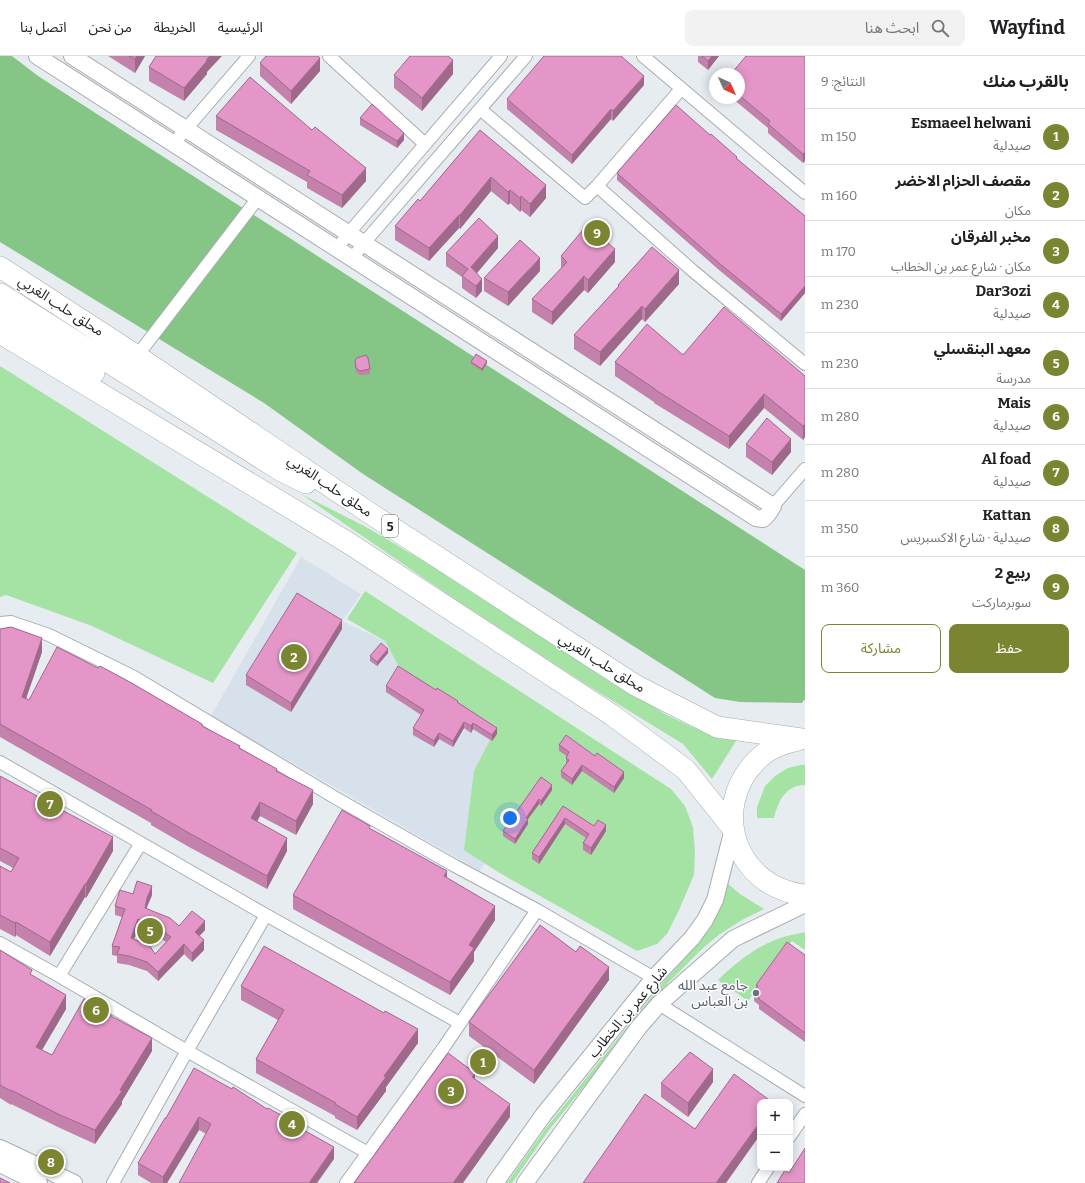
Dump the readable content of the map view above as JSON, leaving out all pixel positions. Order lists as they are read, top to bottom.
{
  "streets": {
    "highway": ["محلق حلب الغربي", "5"],
    "street": ["شارع عمر بن الخطاب"]
  },
  "places": ["جامع عبد الله بن العباس"],
  "north": "bottom right",
  "page": {
    "header": "Wayfind",
    "search": "ابحث هنا",
    "nav": [
      "الرئيسية",
      "الخريطة",
      "من نحن",
      "اتصل بنا"
    ],
    "heading": ["بالقرب منك", "النتائج: 9"],
    "list": [
      {
        "mark": "1",
        "name": "Esmaeel helwani",
        "note": "صيدلية",
        "value": "150 m"
      },
      {
        "mark": "2",
        "name": "مقصف الحزام الاخضر",
        "note": "مكان",
        "value": "160 m"
      },
      {
        "mark": "3",
        "name": "مخبر الفرقان",
        "note": "مكان · شارع عمر بن الخطاب",
        "value": "170 m"
      },
      {
        "mark": "4",
        "name": "Dar3ozi",
        "note": "صيدلية",
        "value": "230 m"
      },
      {
        "mark": "5",
        "name": "معهد البنقسلي",
        "note": "مدرسة",
        "value": "230 m"
      },
      {
        "mark": "6",
        "name": "Mais",
        "note": "صيدلية",
        "value": "280 m"
      },
      {
        "mark": "7",
        "name": "Al foad",
        "note": "صيدلية",
        "value": "280 m"
      },
      {
        "mark": "8",
        "name": "Kattan",
        "note": "صيدلية · شارع الاكسبريس",
        "value": "350 m"
      },
      {
        "mark": "9",
        "name": "ربيع 2",
        "note": "سوبرماركت",
        "value": "360 m"
      }
    ],
    "pins": [
      "9",
      "2",
      "7",
      "5",
      "6",
      "1",
      "3",
      "4",
      "8"
    ],
    "buttons": ["حفظ", "مشاركة"],
    "map_buttons": ["+", "−"]
  }
}
